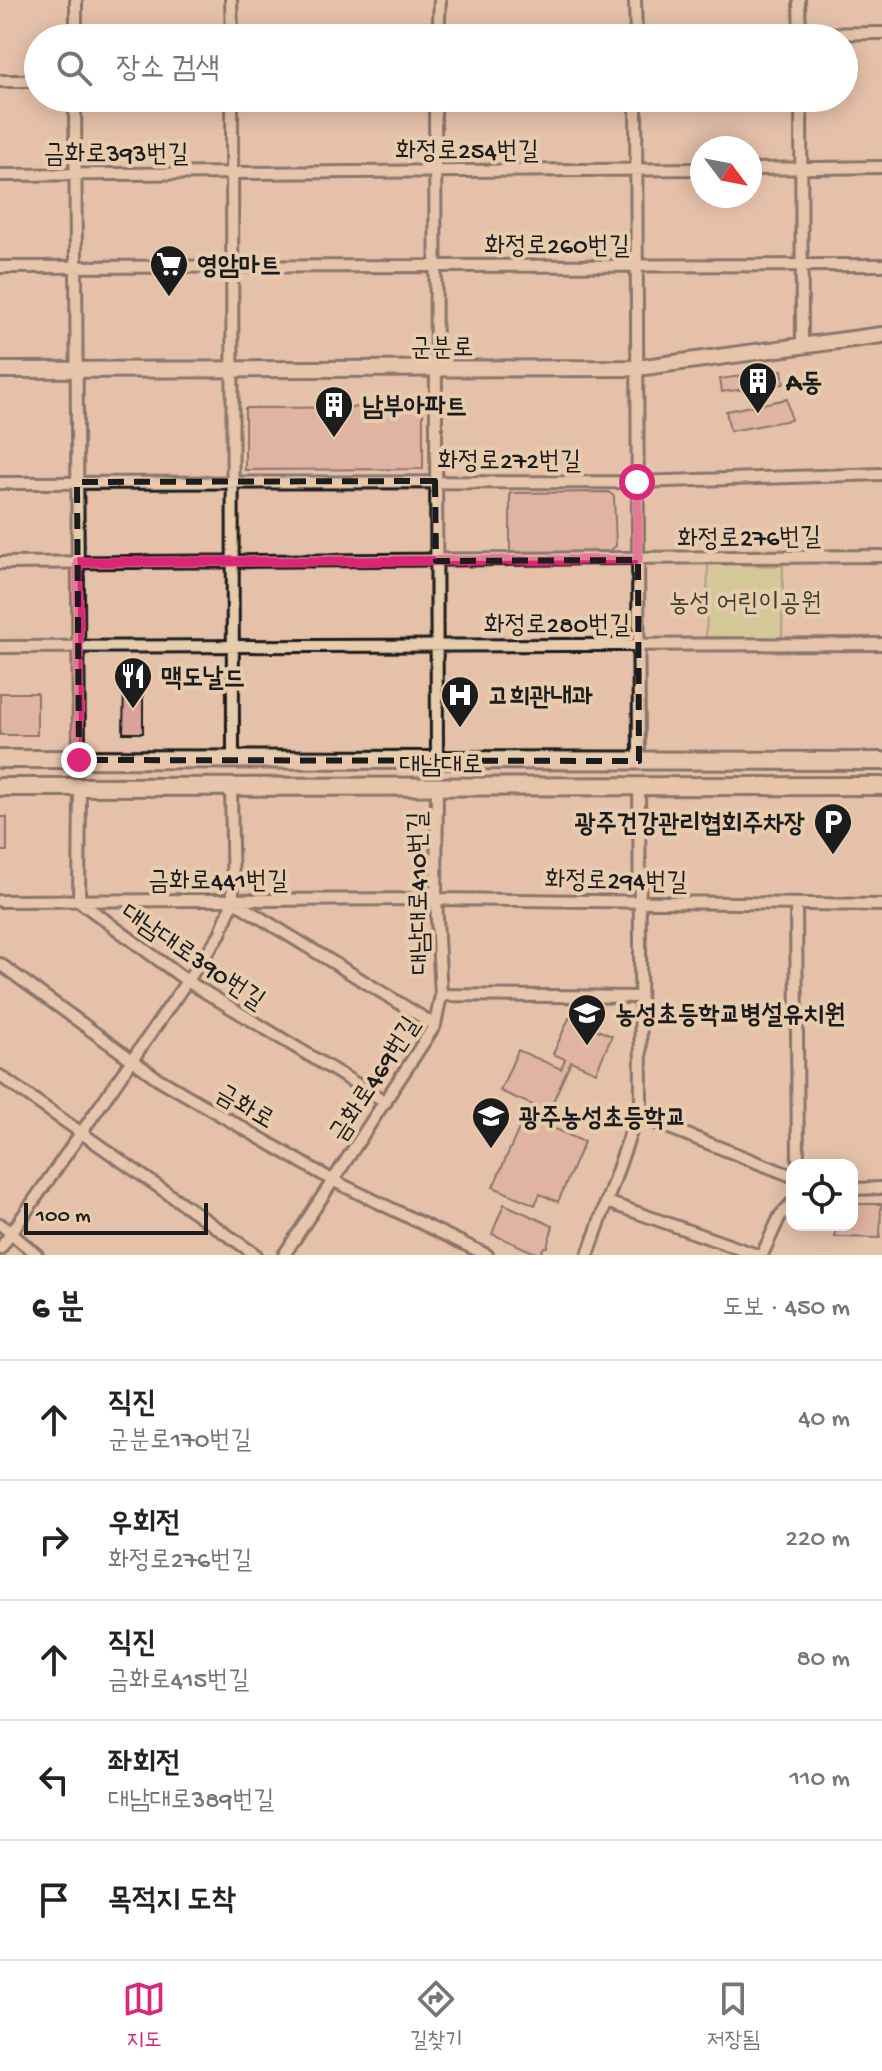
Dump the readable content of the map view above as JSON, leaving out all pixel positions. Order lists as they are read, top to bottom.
{
  "streets": {
    "main road": ["대남대로"],
    "street": [
      "화정로254번길",
      "금화로393번길",
      "화정로260번길",
      "군분로",
      "화정로272번길",
      "화정로276번길",
      "화정로280번길",
      "금화로441번길",
      "화정로294번길",
      "대남대로410번길",
      "대남대로390번길",
      "금화로469번길",
      "금화로"
    ]
  },
  "crossings": [
    ["화정로254번길", "금화로393번길"],
    ["대남대로", "대남대로410번길"],
    ["금화로441번길", "화정로294번길"],
    ["금화로441번길", "대남대로410번길"],
    ["금화로441번길", "대남대로390번길"],
    ["화정로294번길", "대남대로410번길"],
    ["대남대로410번길", "금화로469번길"],
    ["대남대로390번길", "금화로469번길"],
    ["금화로469번길", "금화로"]
  ],
  "parks": ["농성 어린이공원"],
  "places": {
    "supermarket": ["영암마트"],
    "building": ["A동", "남부아파트"],
    "restaurant": ["맥도날드"],
    "hospital": ["고희관내과"],
    "parking": ["광주건강관리협회주차장"],
    "school or university": ["농성초등학교병설유치원", "광주농성초등학교"]
  },
  "scale_bar": "100 m",
  "north": "bottom right",
  "page": {
    "search": "장소 검색",
    "scale": "100 m",
    "heading": ["6 분", "도보 · 450 m"],
    "list": [
      ["직진", "군분로170번길", "40 m"],
      ["우회전", "화정로276번길", "220 m"],
      ["직진", "금화로415번길", "80 m"],
      ["좌회전", "대남대로389번길", "110 m"],
      "목적지 도착"
    ],
    "nav": ["지도", "길찾기", "저장됨"]
  }
}
